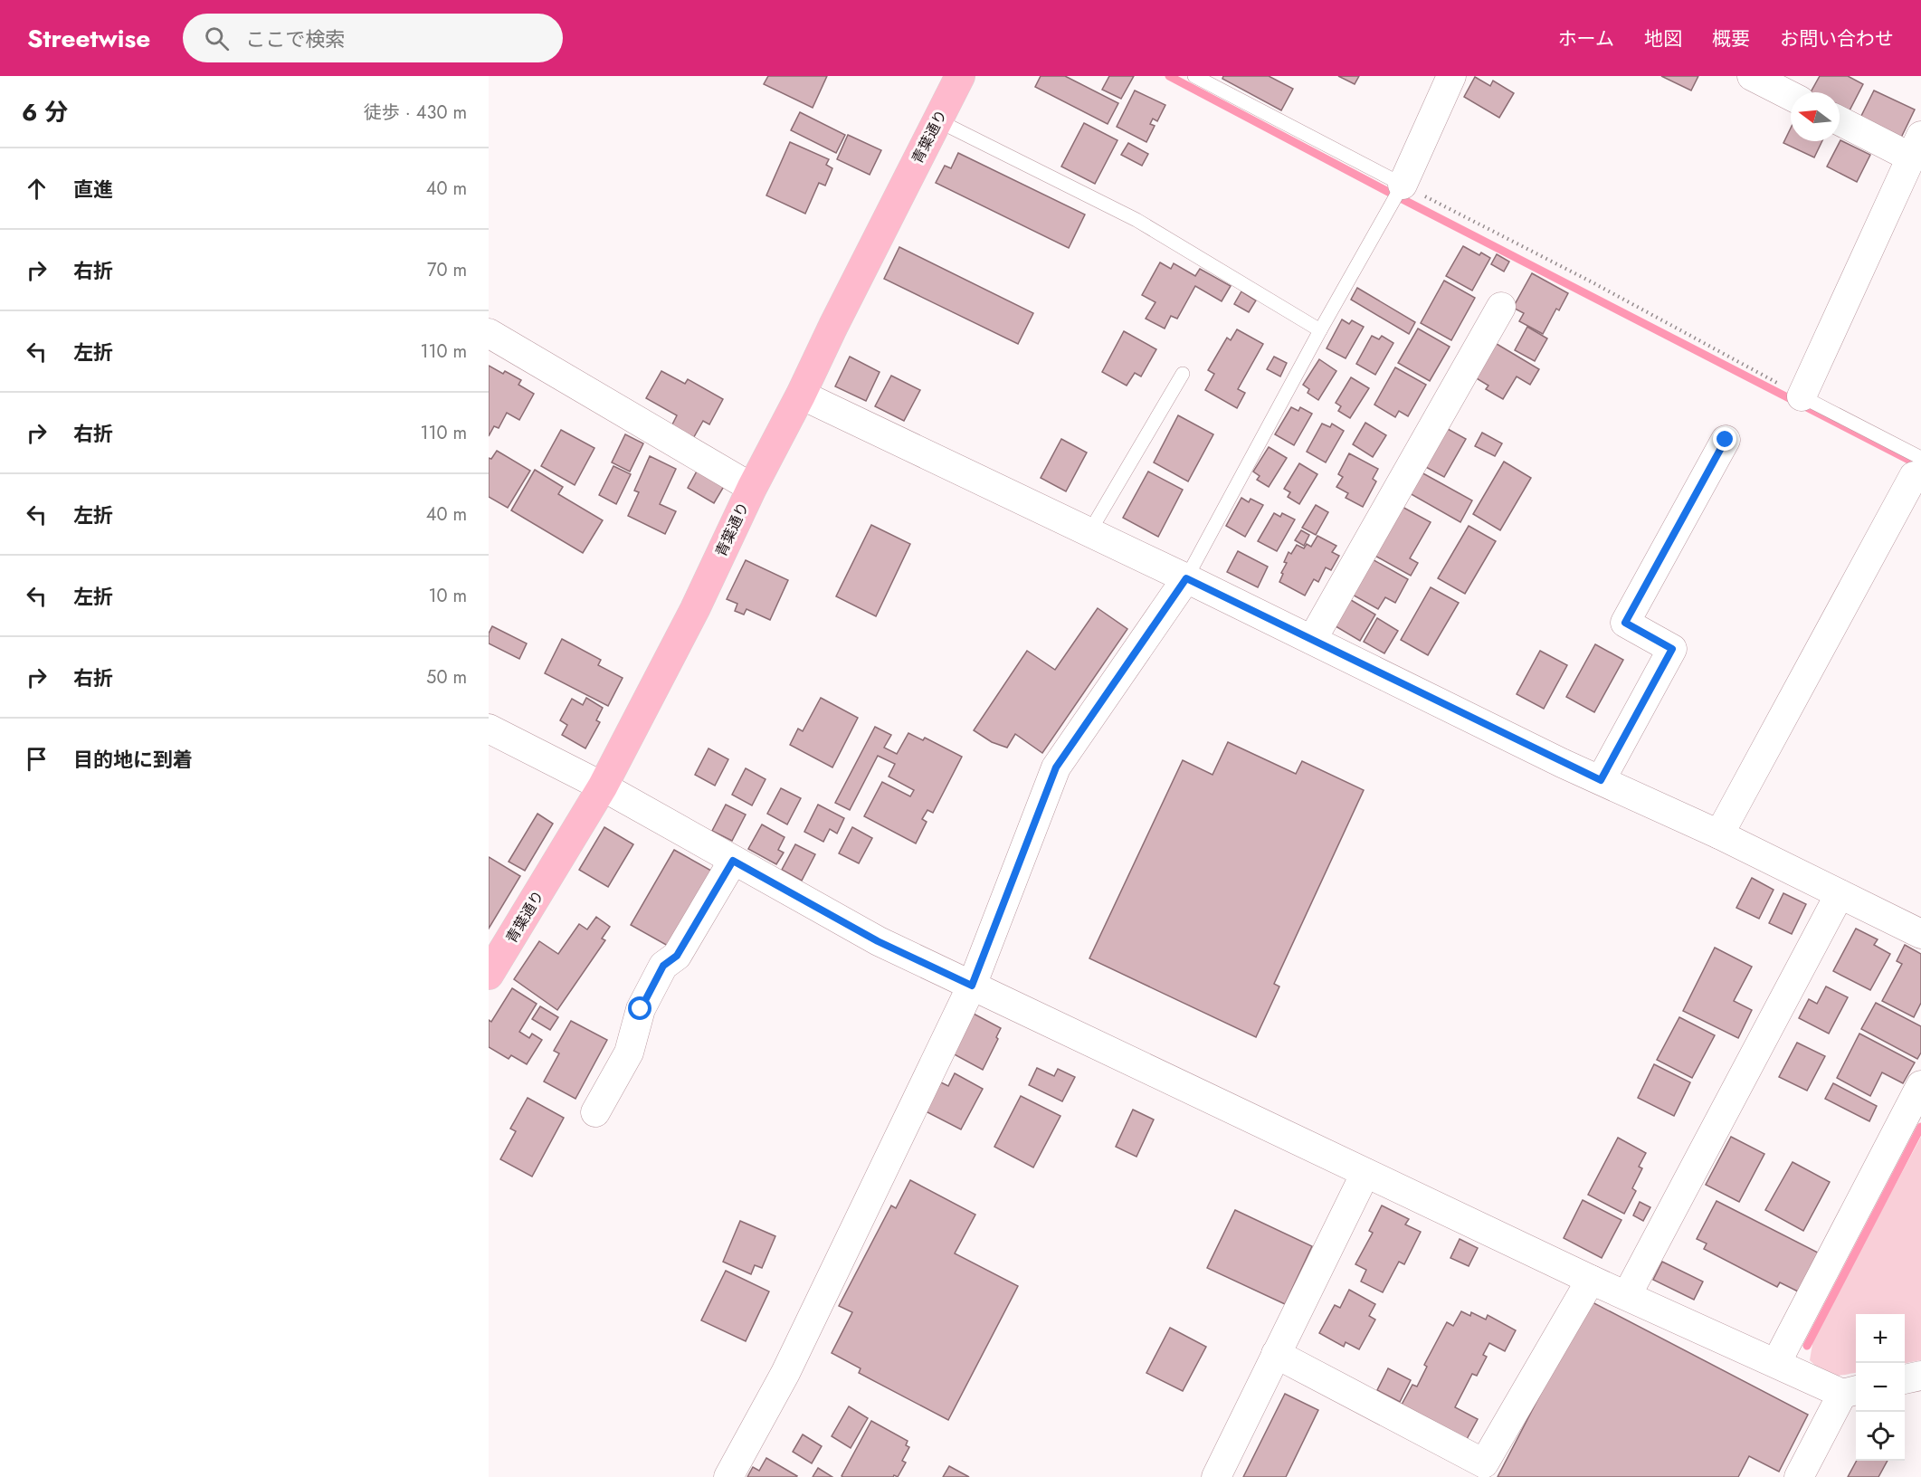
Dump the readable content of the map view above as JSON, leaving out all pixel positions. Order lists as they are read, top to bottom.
{
  "streets": {
    "main road": ["青葉通り"]
  },
  "north": "left",
  "page": {
    "header": "Streetwise",
    "search": "ここで検索",
    "nav": [
      "ホーム",
      "地図",
      "概要",
      "お問い合わせ"
    ],
    "heading": ["6 分", "徒歩 · 430 m"],
    "list": [
      ["直進", "40 m"],
      ["右折", "70 m"],
      ["左折", "110 m"],
      ["右折", "110 m"],
      ["左折", "40 m"],
      ["左折", "10 m"],
      ["右折", "50 m"],
      "目的地に到着"
    ],
    "map_buttons": ["+", "−"]
  }
}
